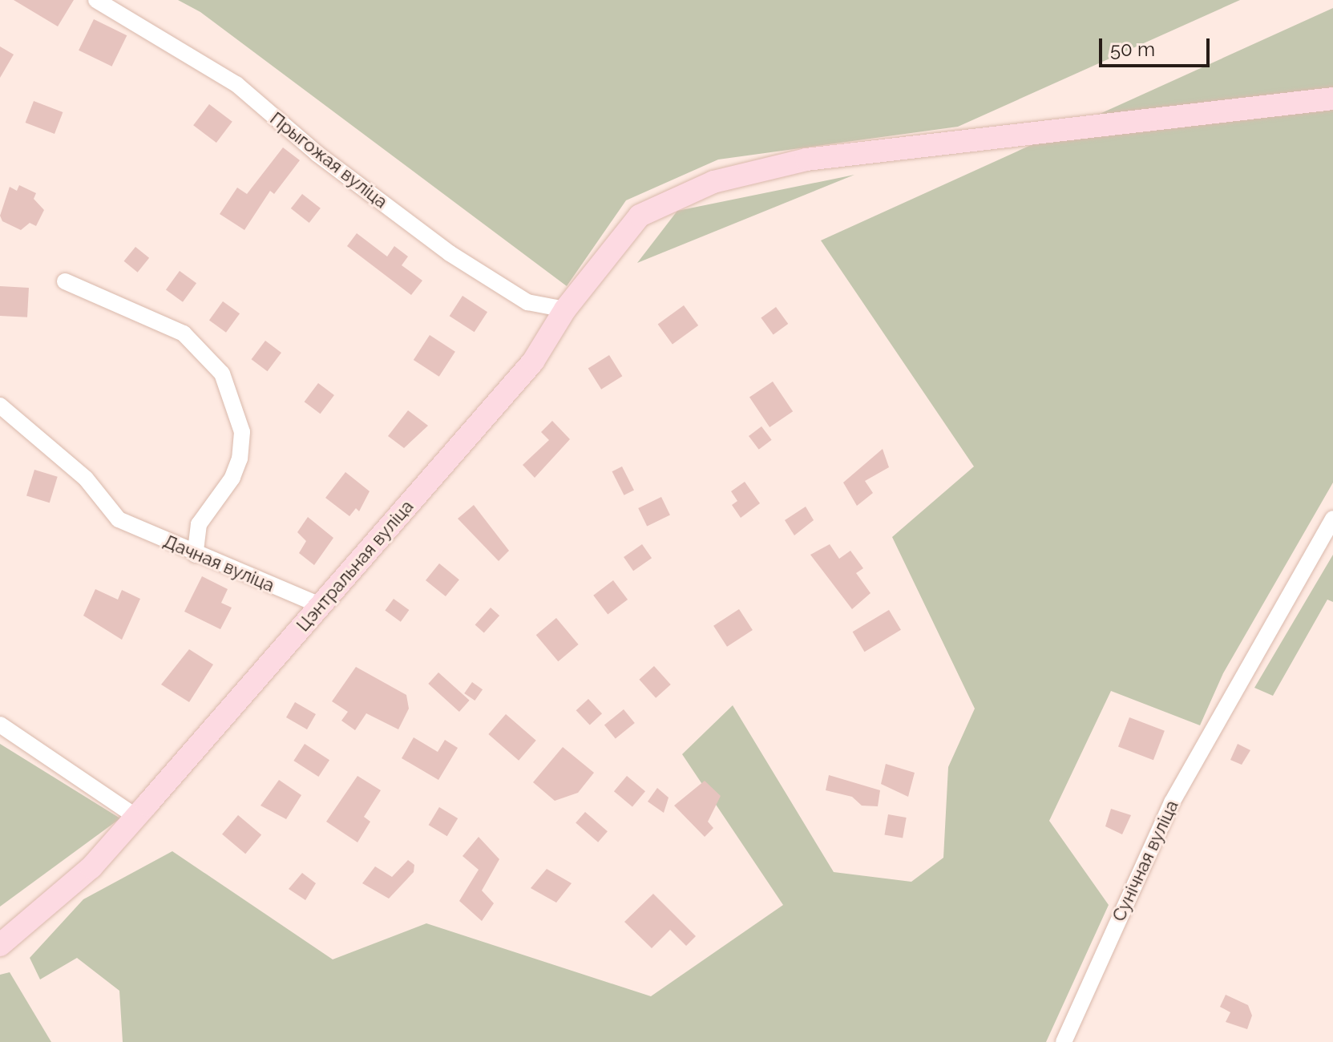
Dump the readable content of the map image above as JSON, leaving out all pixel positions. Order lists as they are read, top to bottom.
{
  "streets": {
    "street": [
      "Прыгожая вуліца",
      "Дачная вуліца",
      "Цэнтральная вуліца",
      "Сунічная вуліца"
    ]
  },
  "crossings": [
    ["Прыгожая вуліца", "Цэнтральная вуліца"],
    ["Дачная вуліца", "Цэнтральная вуліца"]
  ],
  "scale_bar": "50 m"
}
